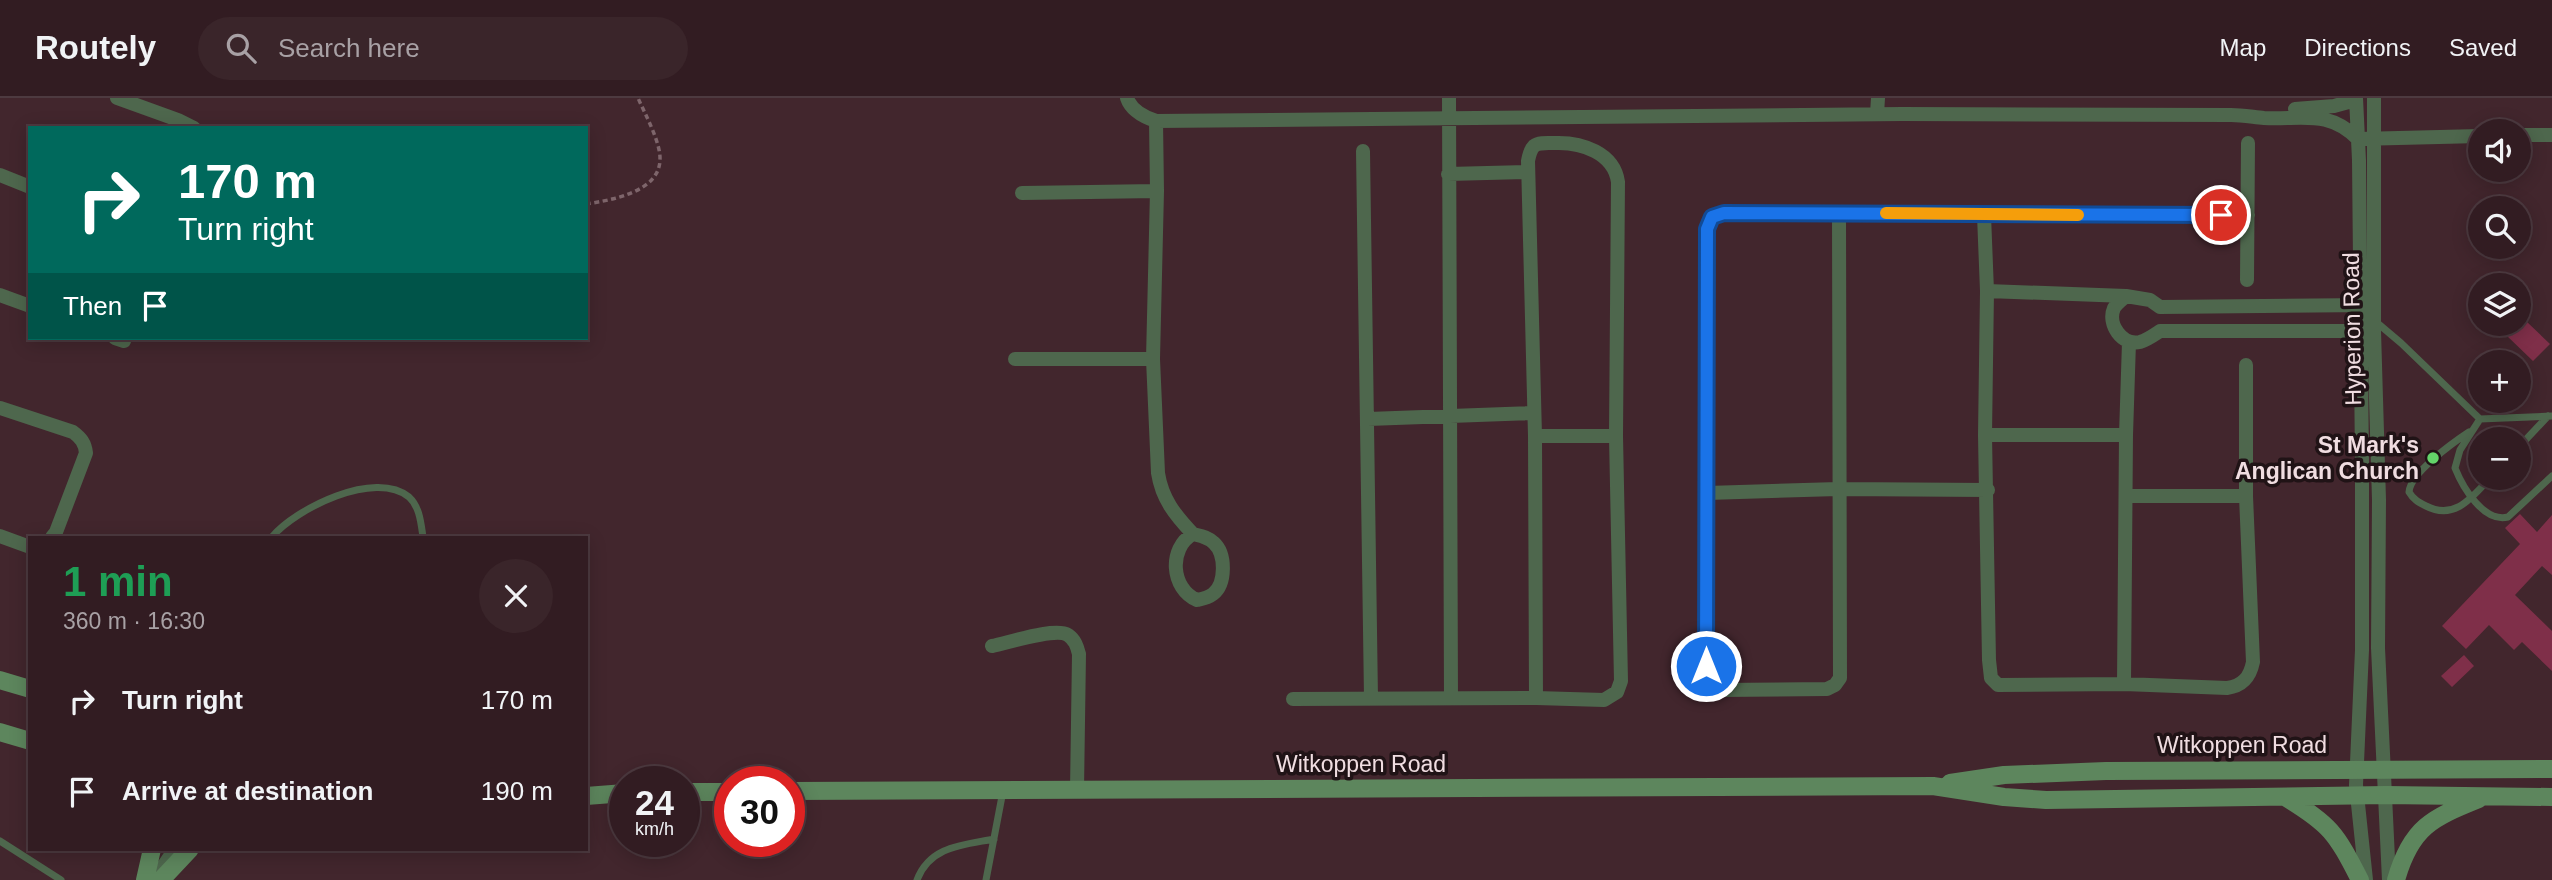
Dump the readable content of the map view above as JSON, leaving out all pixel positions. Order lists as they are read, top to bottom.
{
  "streets": {
    "main road": ["Witkoppen Road"],
    "street": ["Hyperion Road"]
  },
  "crossings": [
    ["Hyperion Road", "Witkoppen Road"]
  ],
  "places": ["St Mark's Anglican Church"],
  "page": {
    "header": "Routely",
    "search": "Search here",
    "nav": ["Map", "Directions", "Saved"],
    "map_buttons": ["+", "−"],
    "turn": ["170 m", "Turn right"],
    "then": "Then",
    "heading": ["1 min", "360 m · 16:30"],
    "list": [
      {
        "name": "Turn right",
        "value": "170 m"
      },
      {
        "name": "Arrive at destination",
        "value": "190 m"
      }
    ],
    "speed": "24 km/h",
    "limit": "30"
  }
}
